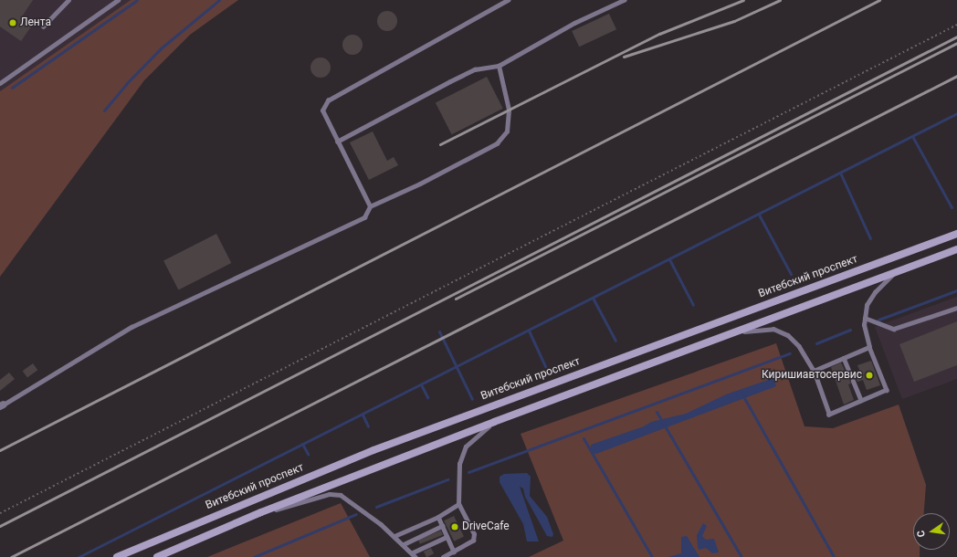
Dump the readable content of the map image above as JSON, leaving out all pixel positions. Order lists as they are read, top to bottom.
{
  "streets": {
    "main road": ["Витебский проспект"]
  },
  "places": ["Лента", "Киришиавтосервис", "DriveCafe"],
  "north": "left"
}
